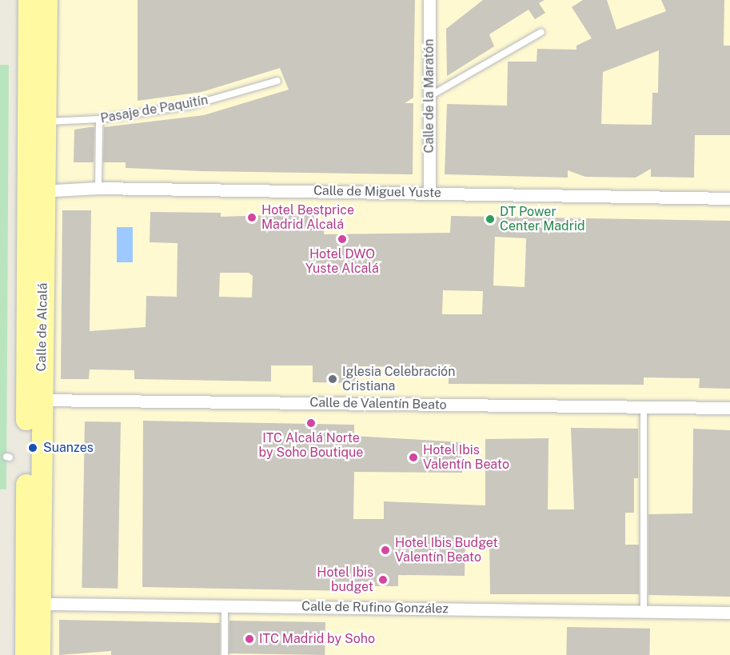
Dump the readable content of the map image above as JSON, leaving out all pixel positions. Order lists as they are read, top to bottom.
{
  "streets": {
    "main road": ["Calle de Alcalá"],
    "street": [
      "Calle de la Maratón",
      "Calle de Miguel Yuste",
      "Calle de Valentín Beato",
      "Calle de Rufino González"
    ],
    "lane": ["Pasaje de Paquitín"]
  },
  "crossings": [
    ["Calle de la Maratón", "Calle de Miguel Yuste"],
    ["Pasaje de Paquitín", "Calle de Alcalá"],
    ["Calle de Miguel Yuste", "Calle de Alcalá"],
    ["Calle de Alcalá", "Calle de Valentín Beato"],
    ["Calle de Alcalá", "Calle de Rufino González"]
  ],
  "places": [
    "Hotel Bestprice Madrid Alcalá",
    "DT Power Center Madrid",
    "Hotel DWO Yuste Alcalá",
    "Iglesia Celebración Cristiana",
    "ITC Alcalá Norte by Soho Boutique",
    "Suanzes",
    "Hotel Ibis Valentín Beato",
    "Hotel Ibis Budget Valentín Beato",
    "Hotel Ibis budget",
    "ITC Madrid by Soho"
  ]
}
